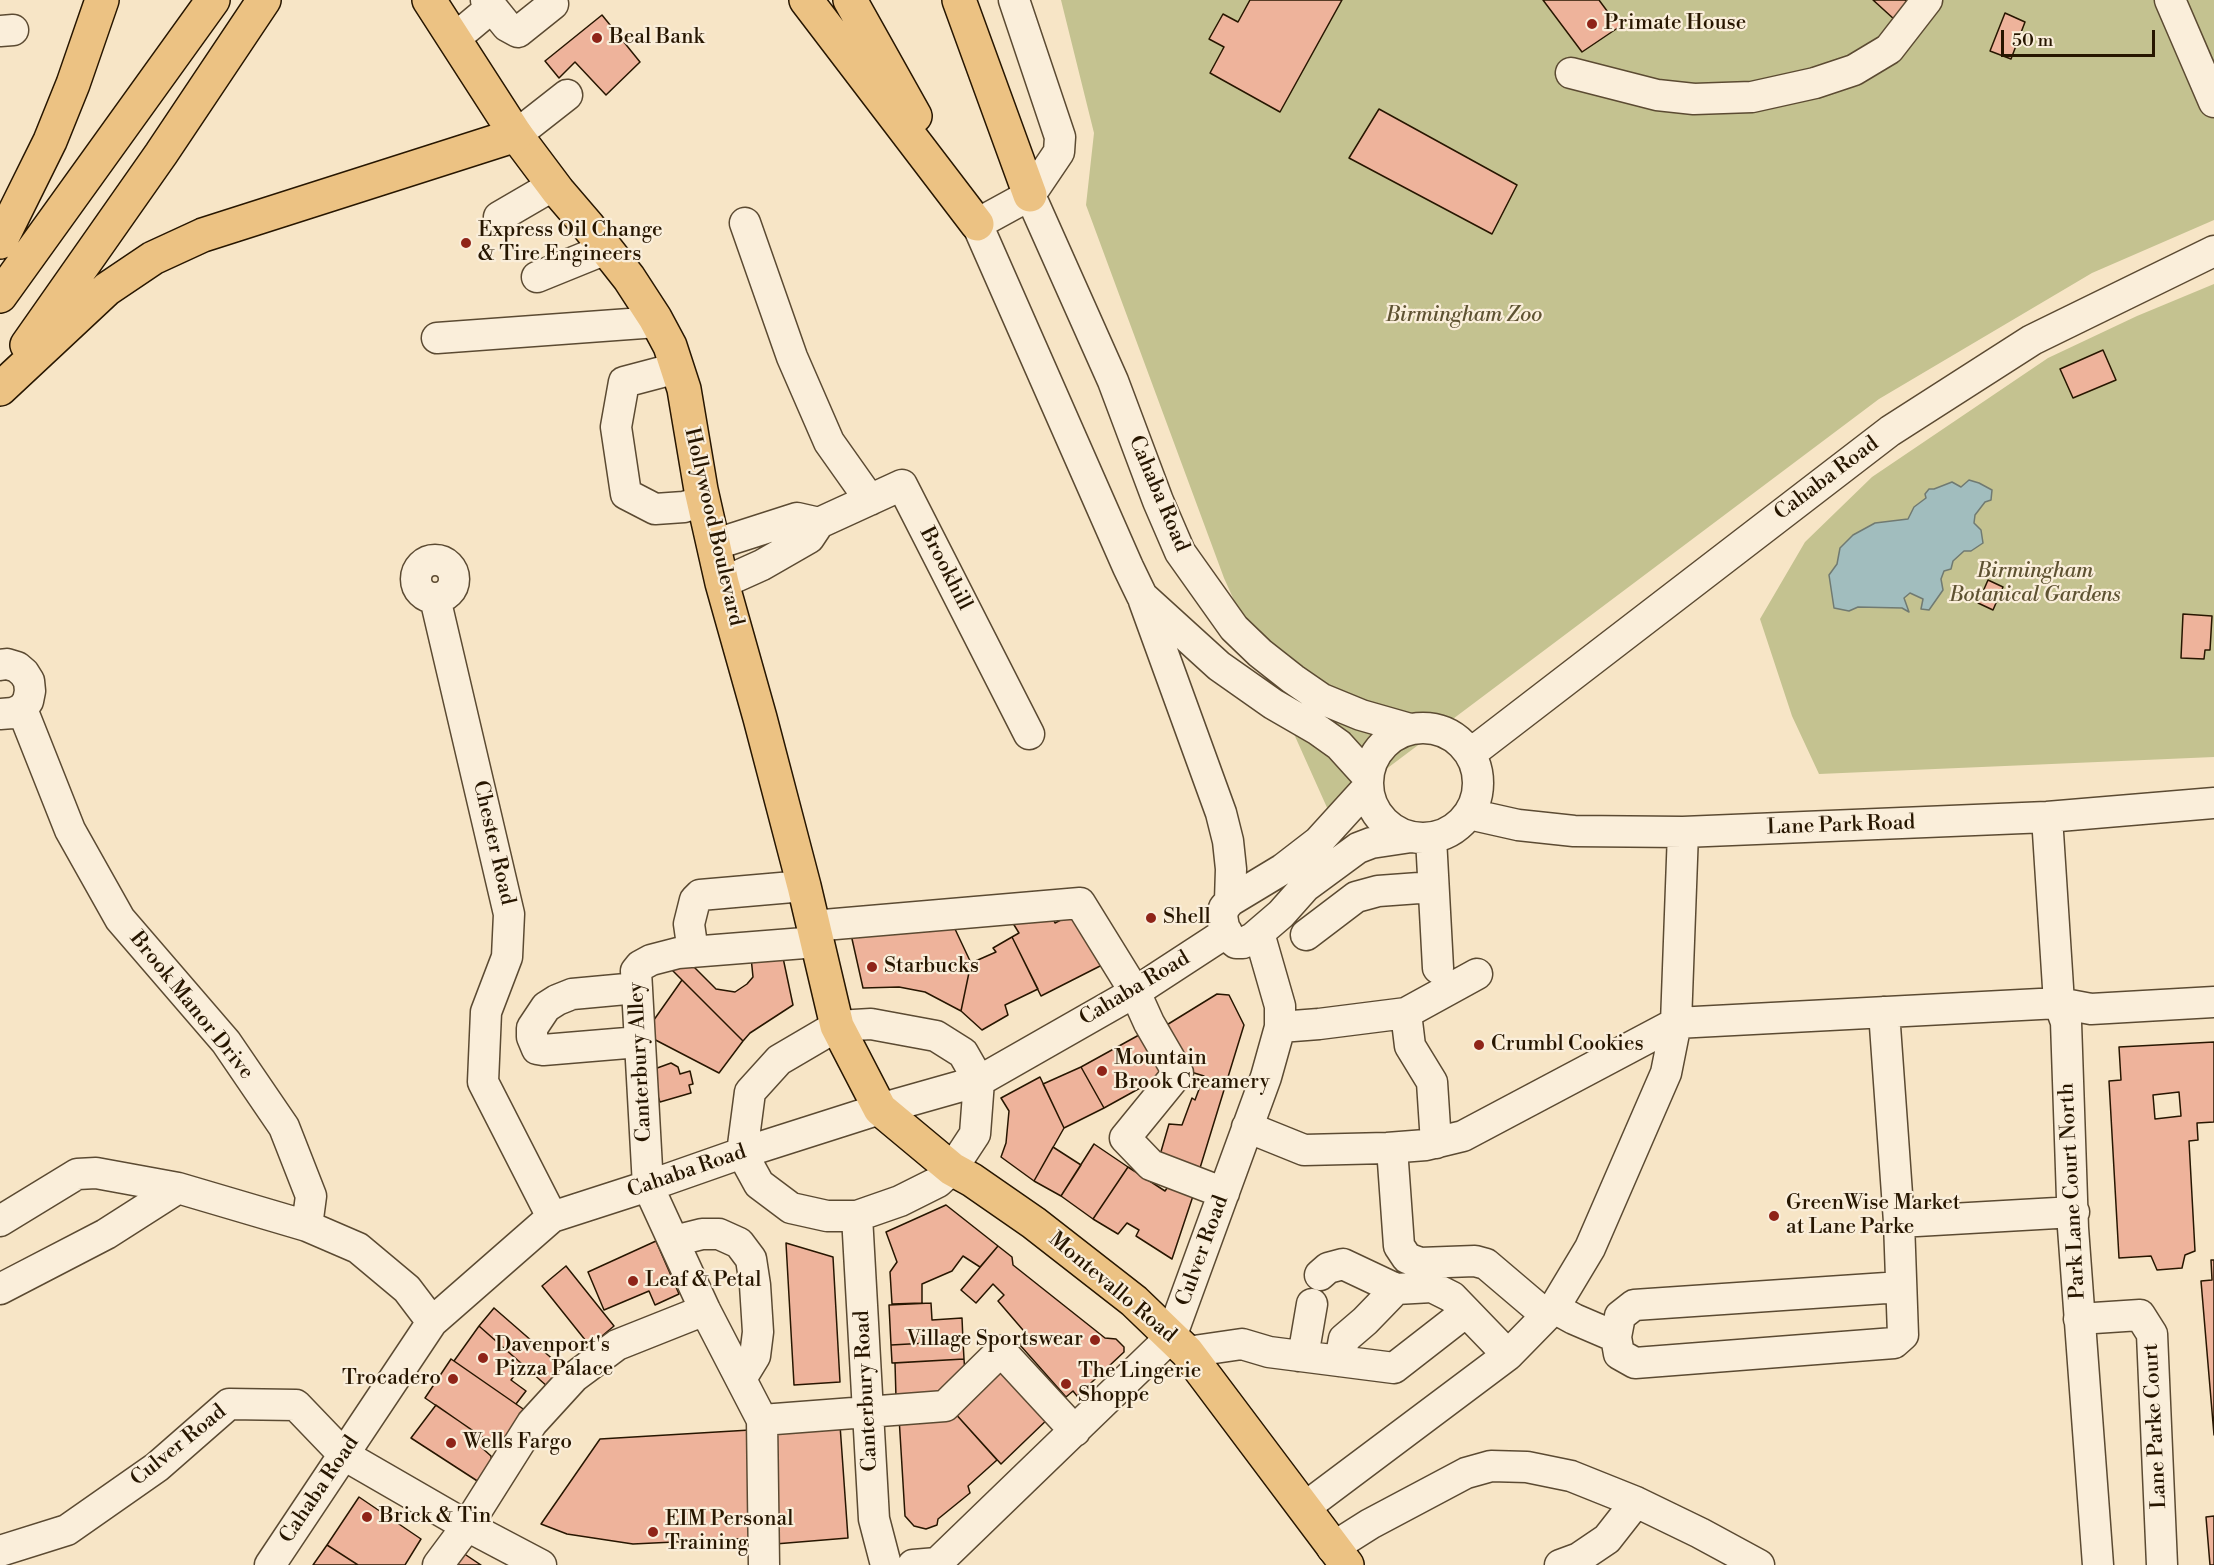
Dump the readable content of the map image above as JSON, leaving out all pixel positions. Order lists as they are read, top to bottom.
{
  "streets": {
    "main road": ["Hollywood Boulevard", "Montevallo Road"],
    "street": [
      "Cahaba Road",
      "Brookhill",
      "Lane Park Road",
      "Chester Road",
      "Brook Manor Drive",
      "Canterbury Alley",
      "Park Lane Court North",
      "Culver Road",
      "Canterbury Road",
      "Lane Parke Court"
    ]
  },
  "crossings": [
    ["Cahaba Road", "Hollywood Boulevard"],
    ["Cahaba Road", "Lane Park Road"],
    ["Cahaba Road", "Chester Road"],
    ["Cahaba Road", "Canterbury Alley"],
    ["Cahaba Road", "Culver Road"],
    ["Cahaba Road", "Montevallo Road"],
    ["Hollywood Boulevard", "Brookhill"],
    ["Hollywood Boulevard", "Canterbury Alley"],
    ["Hollywood Boulevard", "Montevallo Road"],
    ["Lane Park Road", "Park Lane Court North"],
    ["Park Lane Court North", "Lane Parke Court"],
    ["Culver Road", "Montevallo Road"]
  ],
  "parks": ["Birmingham Zoo", "Birmingham Botanical Gardens"],
  "places": [
    "Primate House",
    "Beal Bank",
    "Express Oil Change & Tire Engineers",
    "Shell",
    "Starbucks",
    "Crumbl Cookies",
    "Mountain Brook Creamery",
    "GreenWise Market at Lane Parke",
    "Leaf & Petal",
    "Village Sportswear",
    "Davenport's Pizza Palace",
    "Trocadero",
    "The Lingerie Shoppe",
    "Wells Fargo",
    "Brick & Tin",
    "EIM Personal Training"
  ],
  "scale_bar": "50 m"
}
